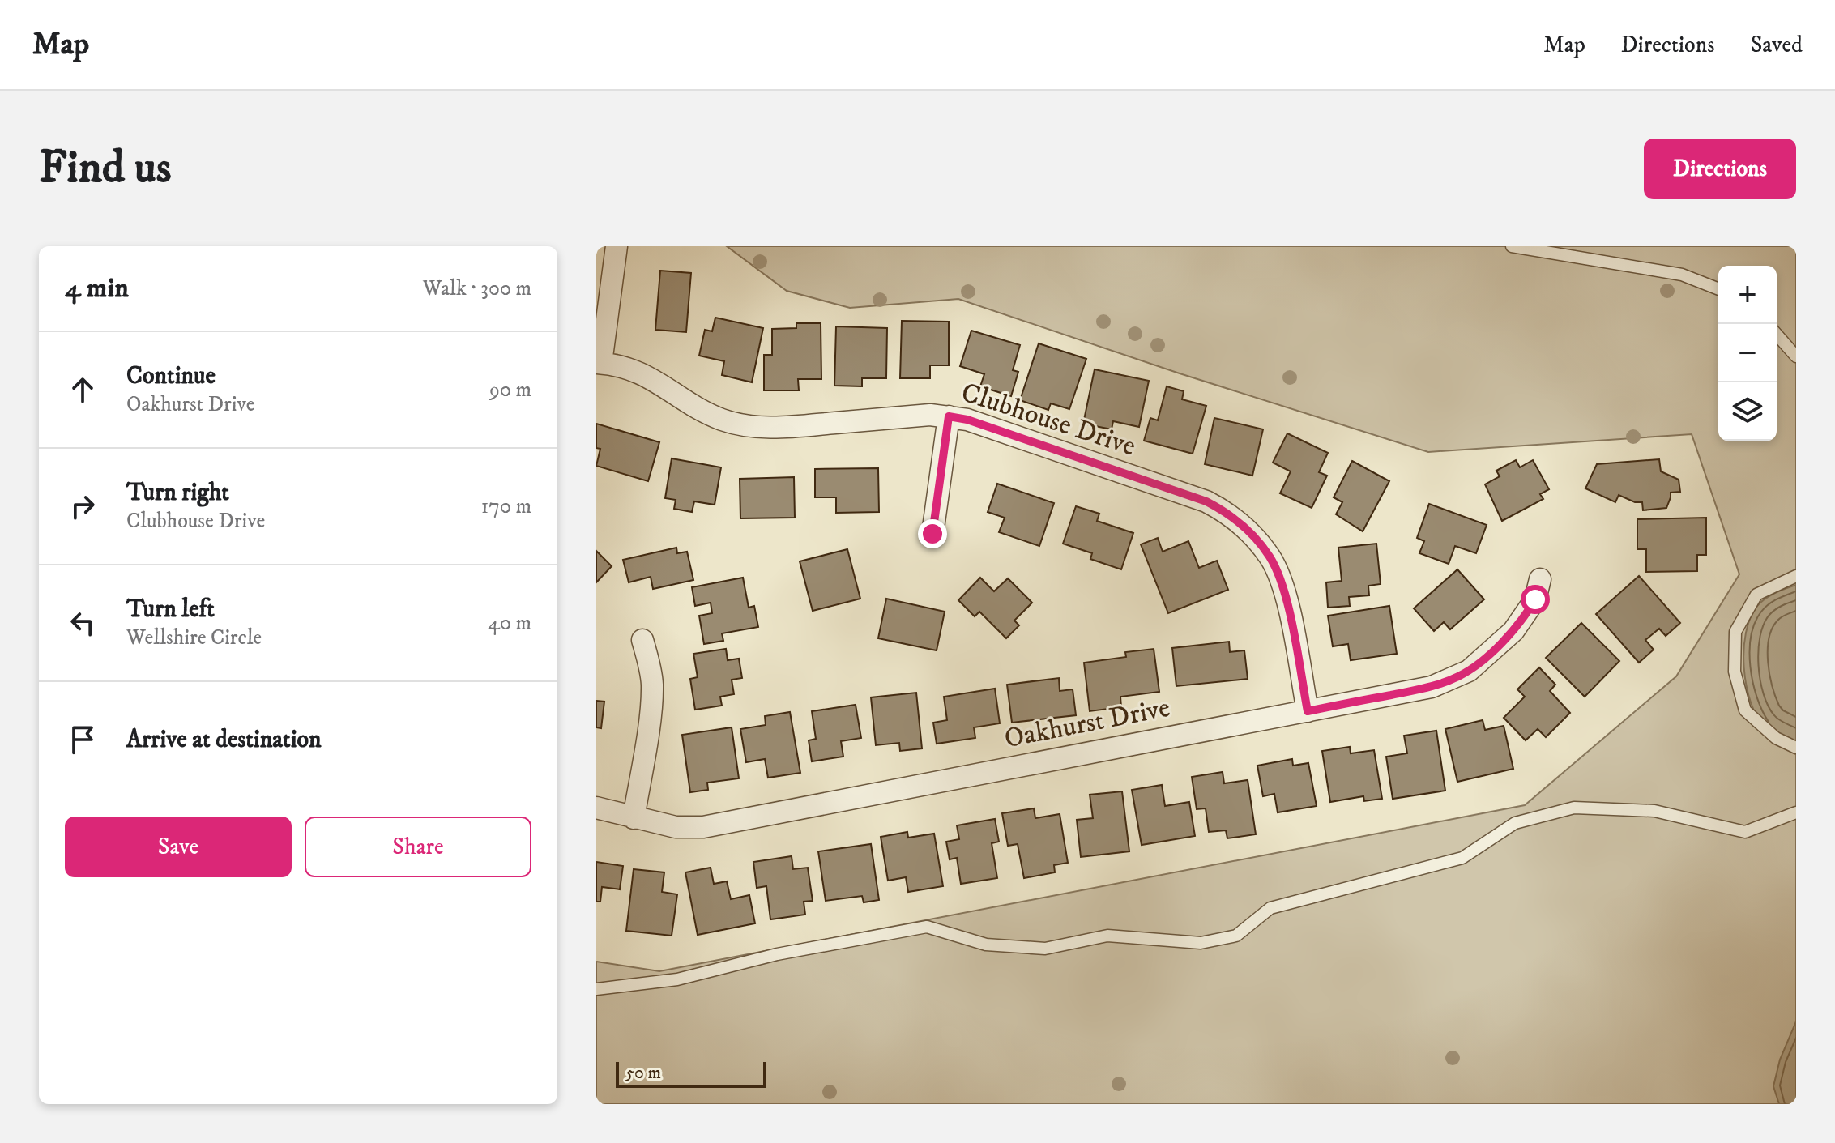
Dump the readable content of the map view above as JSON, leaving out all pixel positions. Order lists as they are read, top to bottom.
{
  "streets": {
    "street": ["Clubhouse Drive", "Oakhurst Drive"]
  },
  "crossings": [
    ["Clubhouse Drive", "Oakhurst Drive"]
  ],
  "scale_bar": "50 m",
  "page": {
    "header": "Map",
    "nav": ["Map", "Directions", "Saved"],
    "buttons": [
      "Directions",
      ["Save", "Share"]
    ],
    "title": "Find us",
    "heading": ["4 min", "Walk · 300 m"],
    "map_buttons": ["+", "−"],
    "list": [
      ["Continue", "Oakhurst Drive", "90 m"],
      ["Turn right", "Clubhouse Drive", "170 m"],
      ["Turn left", "Wellshire Circle", "40 m"],
      "Arrive at destination"
    ],
    "scale": "50 m"
  }
}
